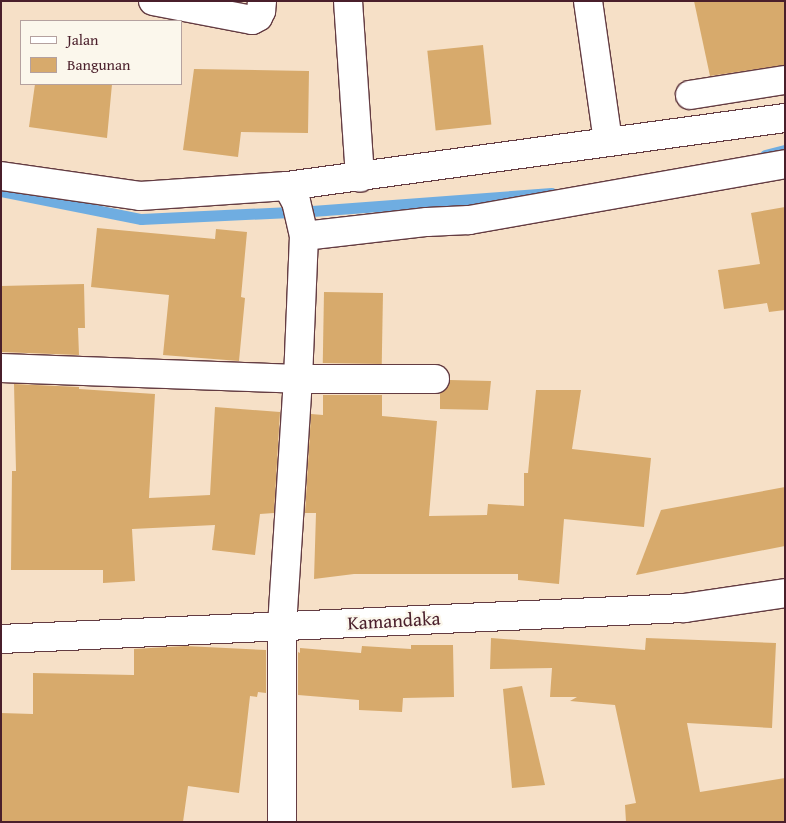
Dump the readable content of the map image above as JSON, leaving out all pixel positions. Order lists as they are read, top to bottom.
{
  "streets": {
    "street": ["Kamandaka"]
  },
  "legend": ["Jalan", "Bangunan"]
}
